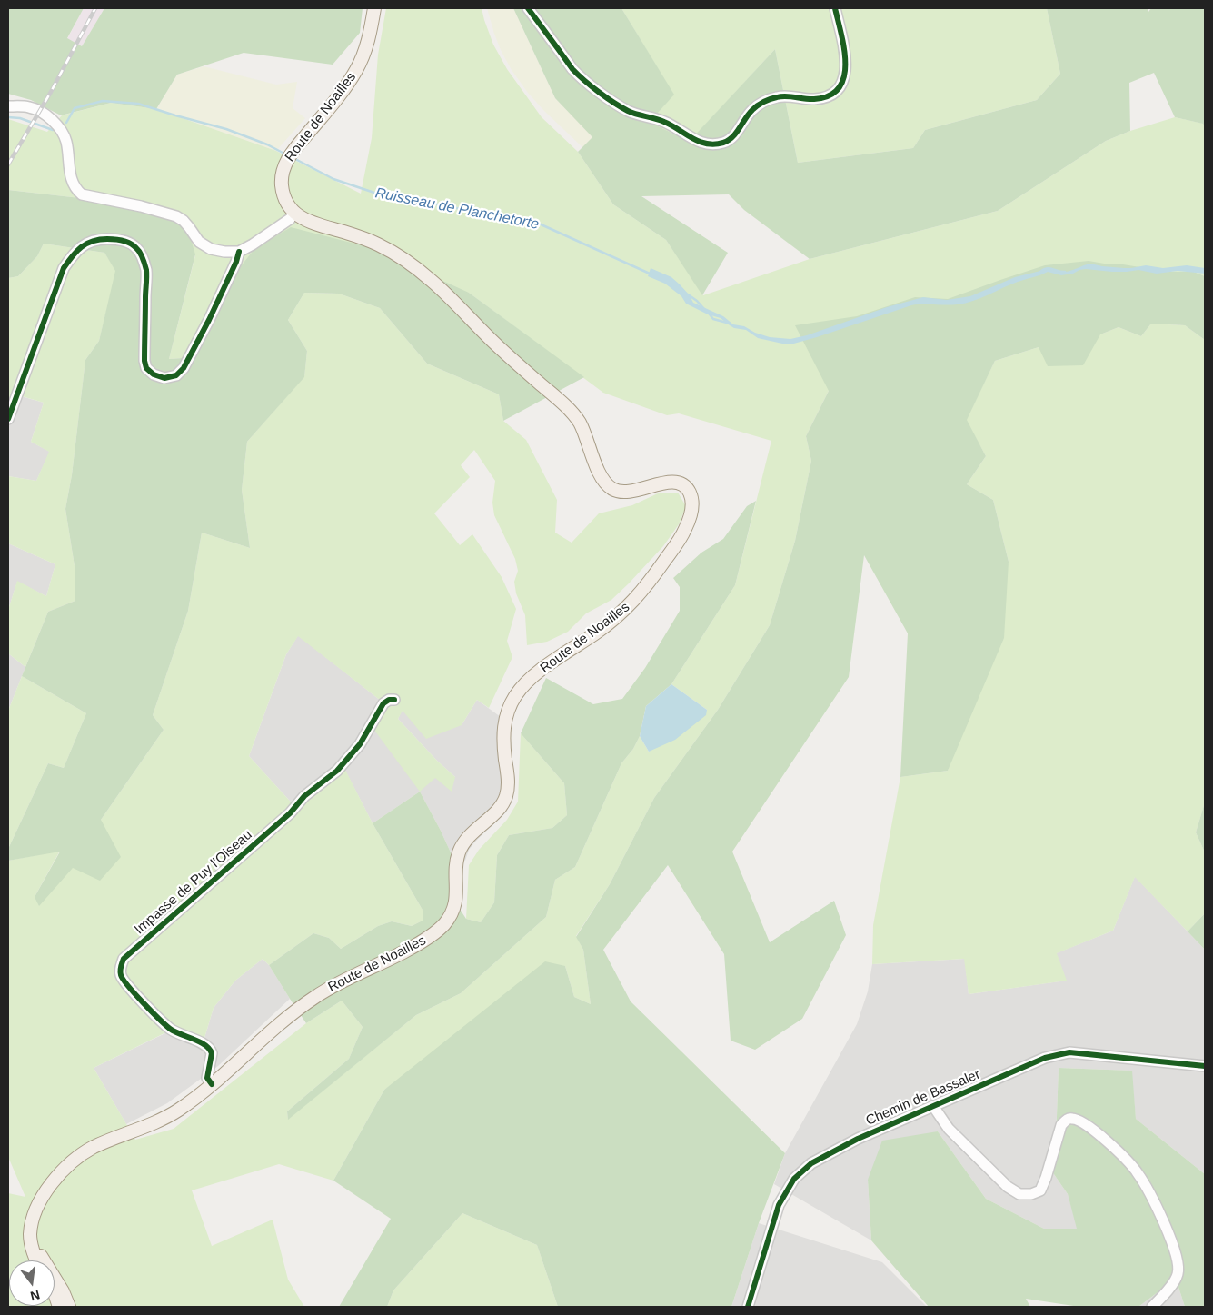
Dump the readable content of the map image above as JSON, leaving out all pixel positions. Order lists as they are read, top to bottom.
{
  "streets": {
    "main road": ["Route de Noailles"],
    "street": ["Impasse de Puy l'Oiseau", "Chemin de Bassaler"]
  },
  "crossings": [
    ["Route de Noailles", "Impasse de Puy l'Oiseau"]
  ],
  "water": ["Ruisseau de Planchetorte"],
  "north": "bottom"
}
